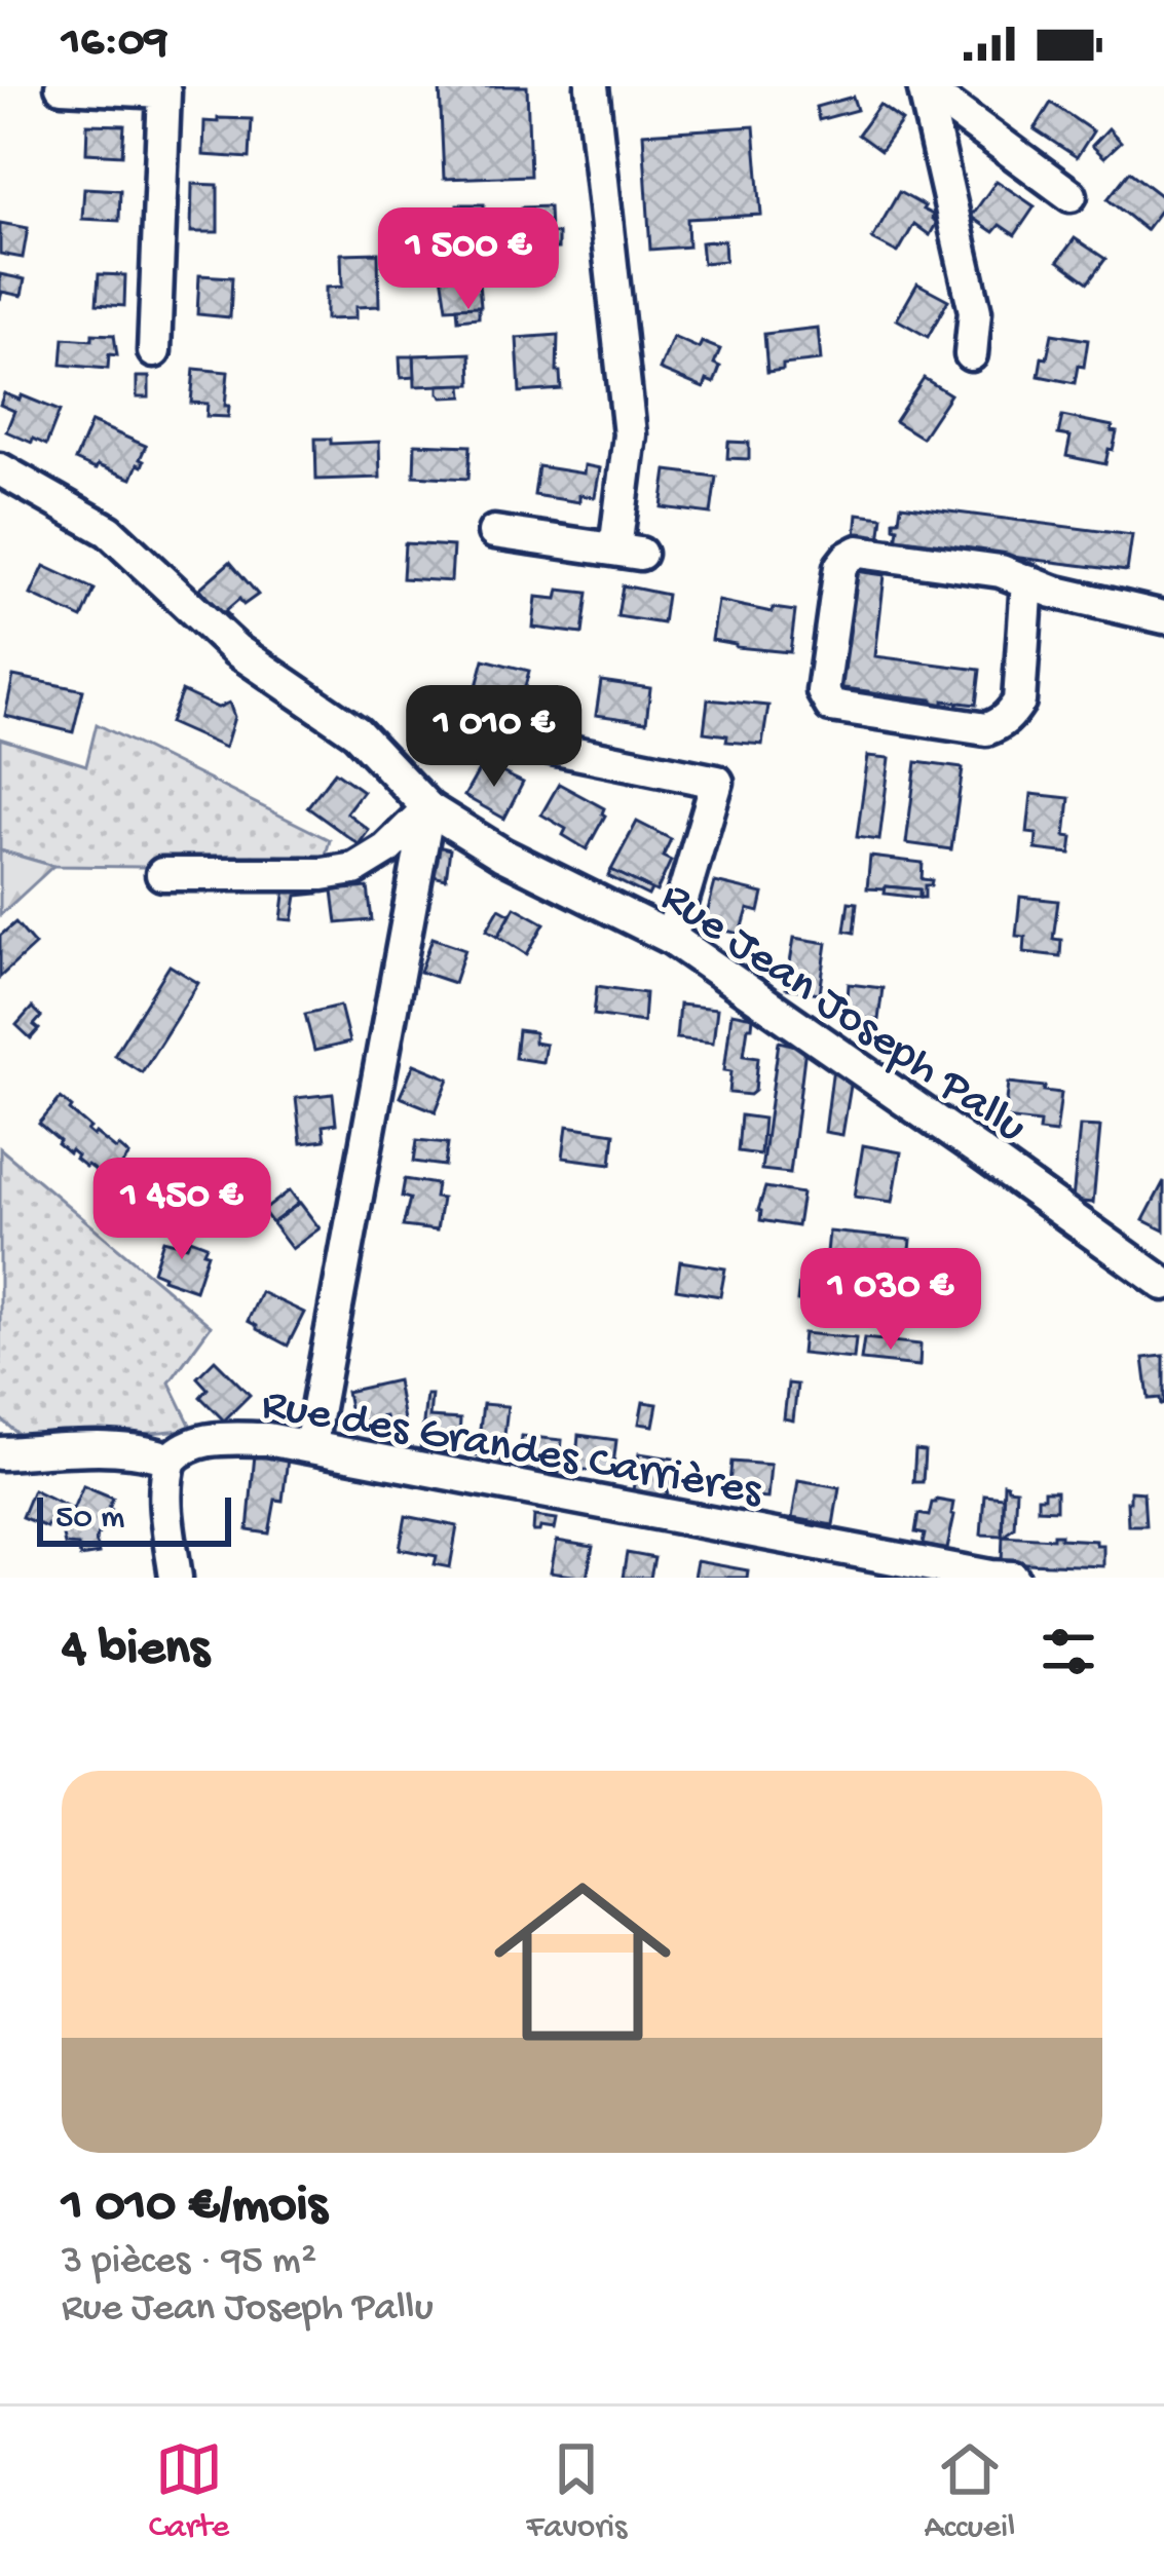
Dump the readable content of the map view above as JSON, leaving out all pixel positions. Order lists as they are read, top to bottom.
{
  "streets": {
    "street": ["Rue Jean Joseph Pallu", "Rue des Grandes Carrières"]
  },
  "scale_bar": "50 m",
  "page": {
    "status": "16:09",
    "price": [
      "1 500 €",
      "1 010 €",
      "1 450 €",
      "1 030 €"
    ],
    "scale": "50 m",
    "heading": "4 biens",
    "list": [
      {
        "name": "1 010 €/mois",
        "note": "3 pièces · 95 m² · Rue Jean Joseph Pallu"
      }
    ],
    "tabs": ["Carte", "Favoris", "Accueil"]
  }
}
